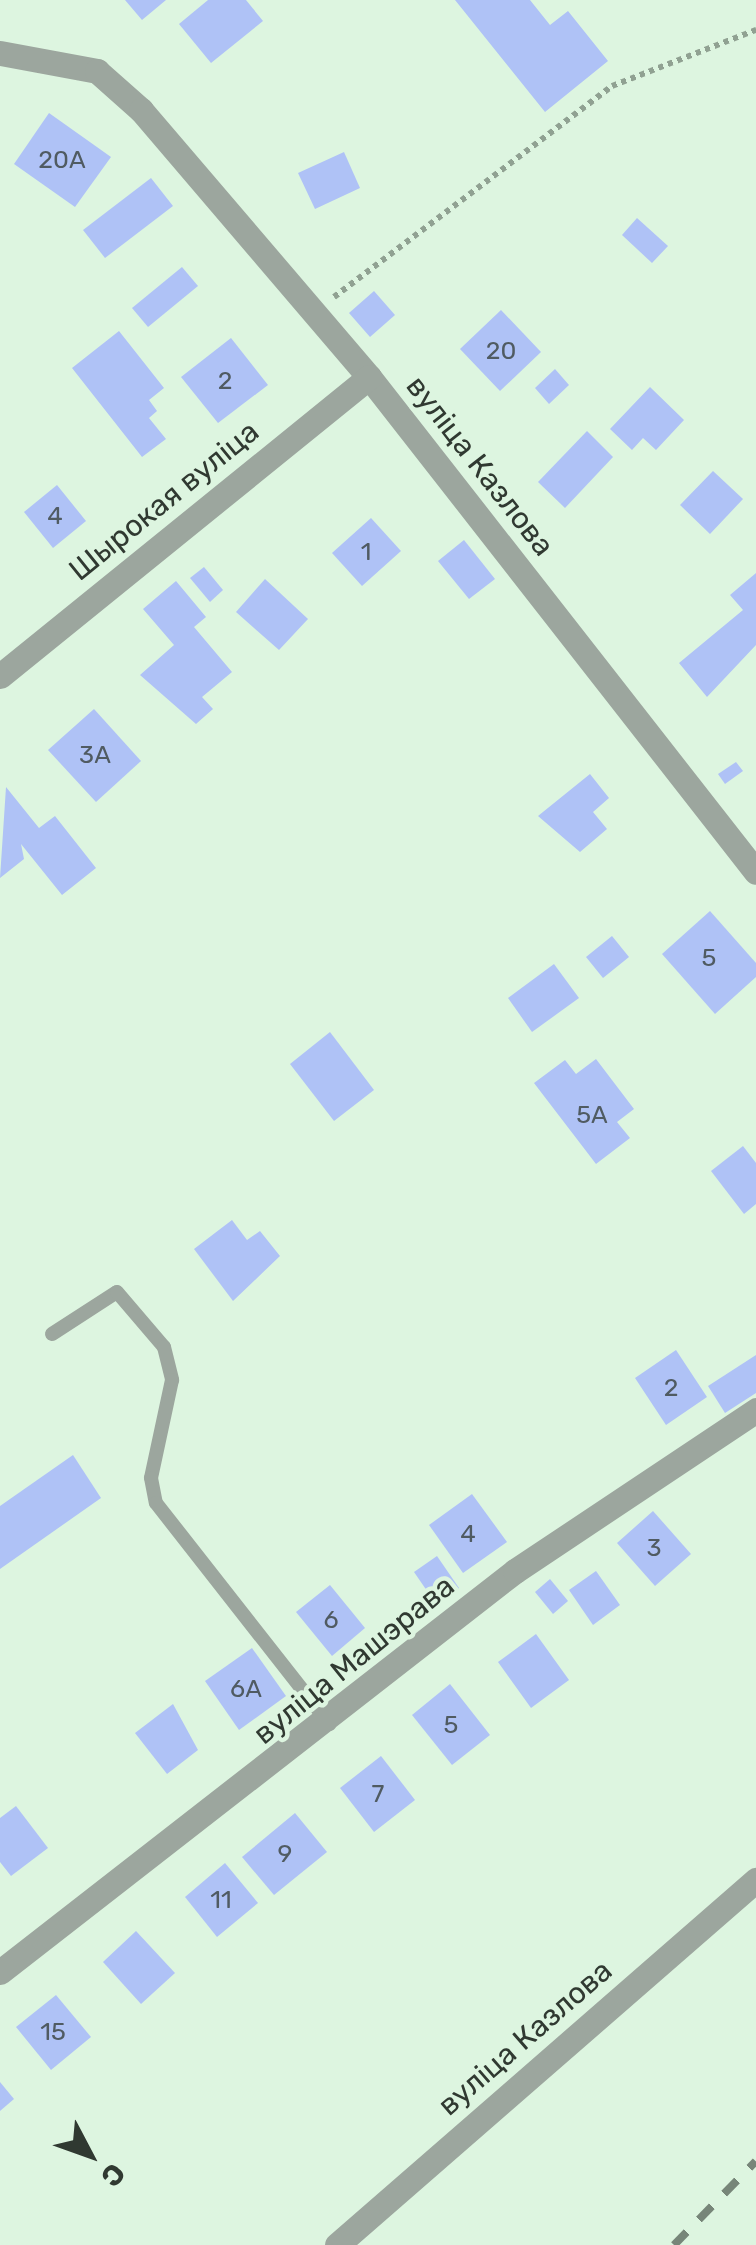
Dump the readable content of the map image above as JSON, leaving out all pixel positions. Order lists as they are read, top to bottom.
{
  "streets": {
    "street": ["вуліца Казлова", "Шырокая вуліца", "вуліца Машэрава"]
  },
  "crossings": [
    ["вуліца Казлова", "Шырокая вуліца"]
  ],
  "house_numbers": [
    "20А",
    "20",
    "2",
    "4",
    "1",
    "3А",
    "5",
    "5А",
    "2",
    "4",
    "3",
    "6",
    "6А",
    "5",
    "7",
    "9",
    "11",
    "15"
  ],
  "north": "bottom right"
}
